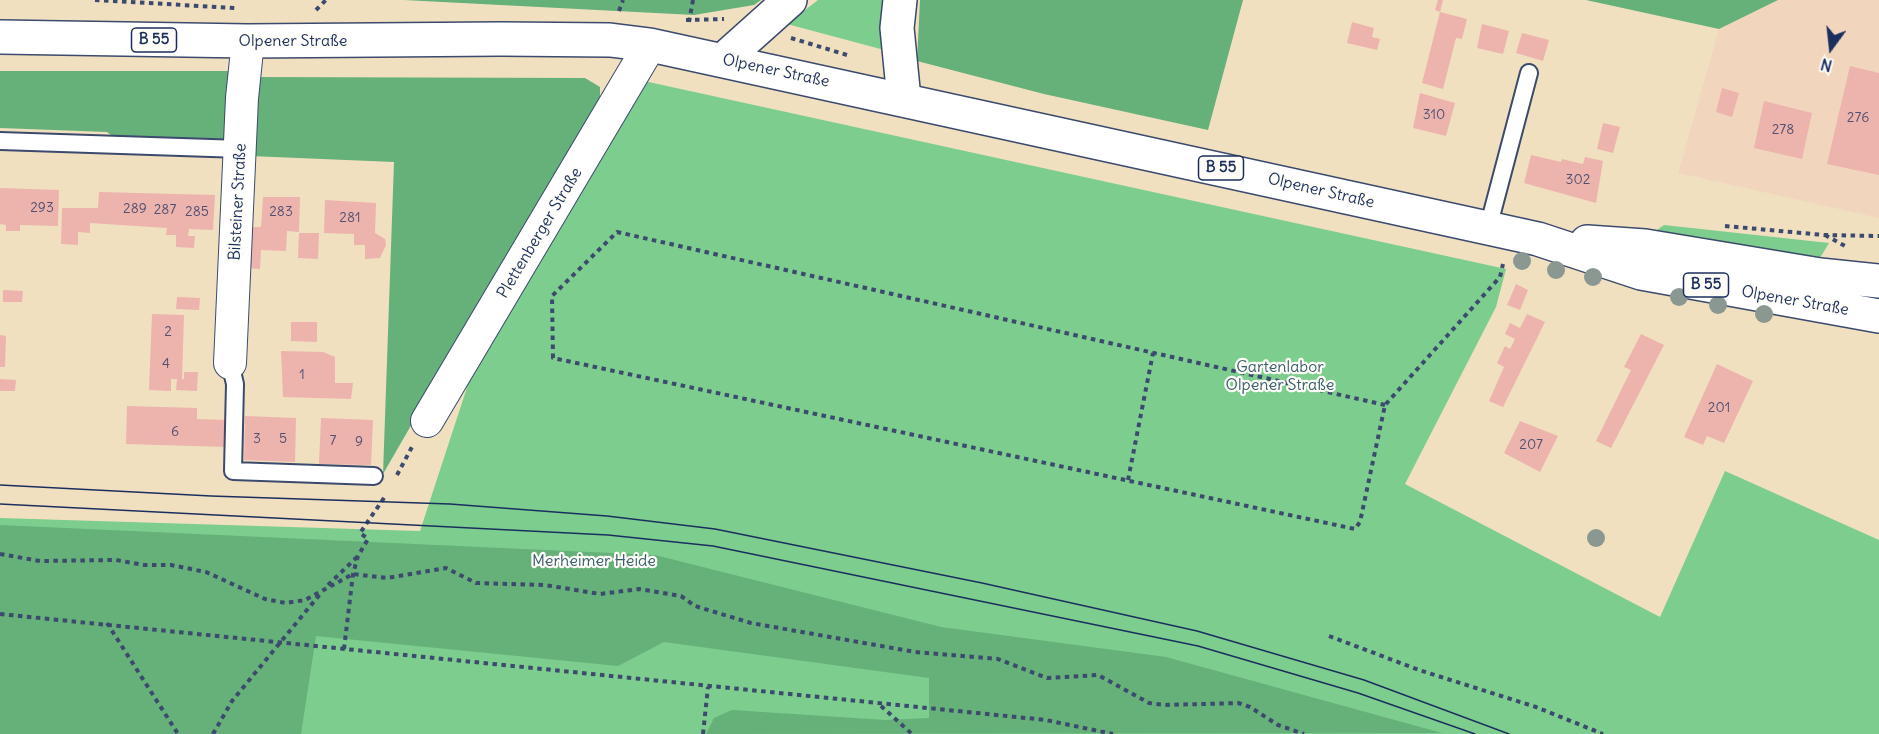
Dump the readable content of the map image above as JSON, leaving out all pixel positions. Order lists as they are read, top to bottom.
{
  "streets": {
    "main road": ["B 55", "Olpener Straße"],
    "street": ["Bilsteiner Straße", "Plettenberger Straße"]
  },
  "crossings": [
    ["Olpener Straße", "Bilsteiner Straße"],
    ["Olpener Straße", "Plettenberger Straße"]
  ],
  "parks": ["Gartenlabor Olpener Straße", "Merheimer Heide"],
  "house_numbers": [
    "310",
    "276",
    "278",
    "302",
    "293",
    "289",
    "287",
    "285",
    "283",
    "281",
    "2",
    "4",
    "1",
    "201",
    "6",
    "3",
    "5",
    "7",
    "9",
    "207"
  ],
  "north": "bottom"
}
